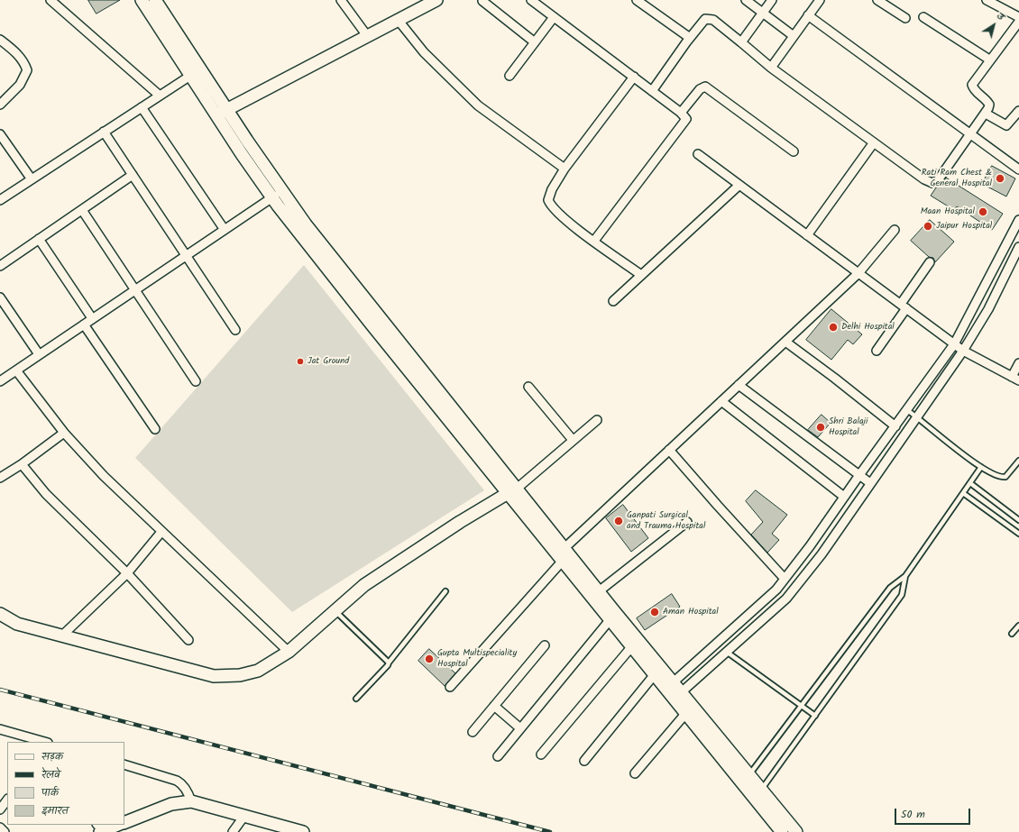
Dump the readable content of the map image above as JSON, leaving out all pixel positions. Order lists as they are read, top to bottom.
{
  "places": [
    "Rati Ram Chest & General Hospital",
    "Maan Hospital",
    "Jaipur Hospital",
    "Delhi Hospital",
    "Jat Ground",
    "Shri Balaji Hospital",
    "Ganpati Surgical and Trauma Hospital",
    "Aman Hospital",
    "Gupta Multispeciality Hospital"
  ],
  "legend": [
    "सड़क",
    "रेलवे",
    "पार्क",
    "इमारत"
  ],
  "scale_bar": "50 m",
  "north": "top right"
}
